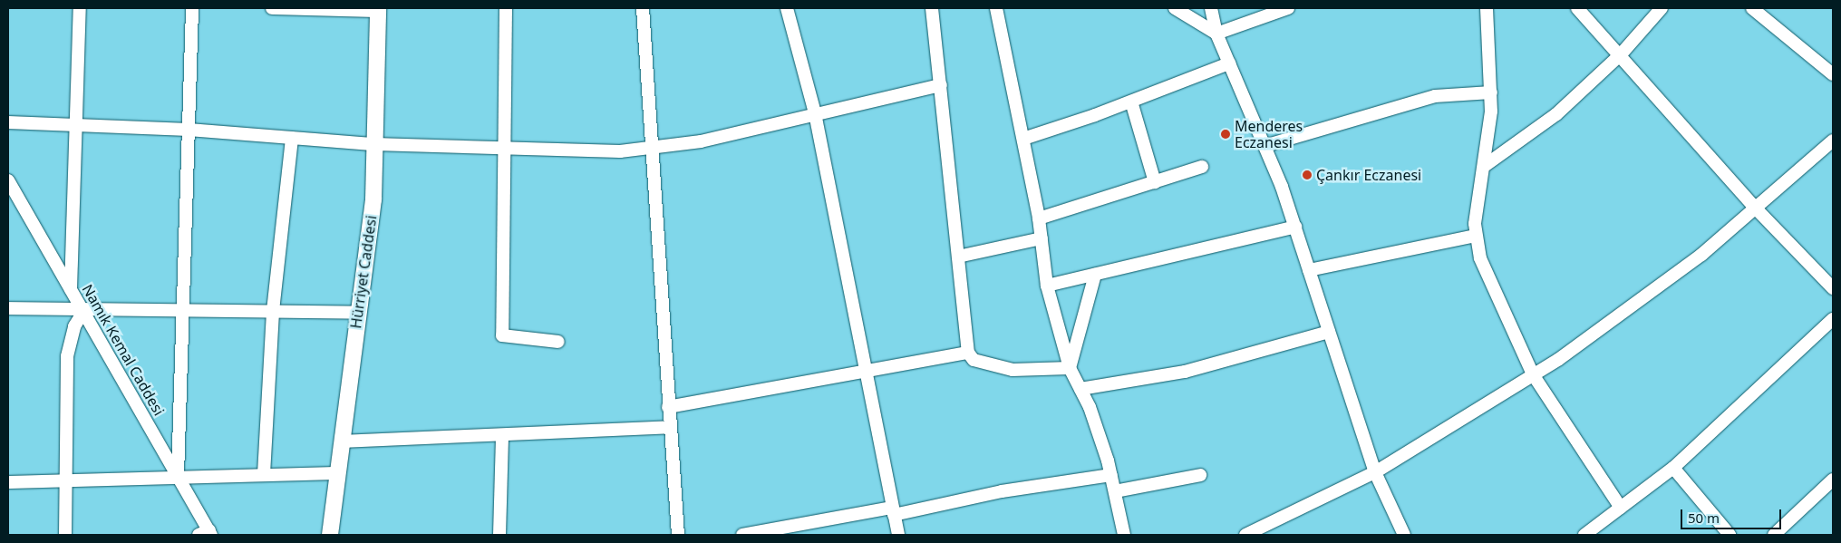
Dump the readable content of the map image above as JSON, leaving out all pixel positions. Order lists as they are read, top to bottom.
{
  "streets": {
    "street": ["Hürriyet Caddesi", "Namık Kemal Caddesi"]
  },
  "places": ["Menderes Eczanesi", "Çankır Eczanesi"],
  "scale_bar": "50 m"
}
